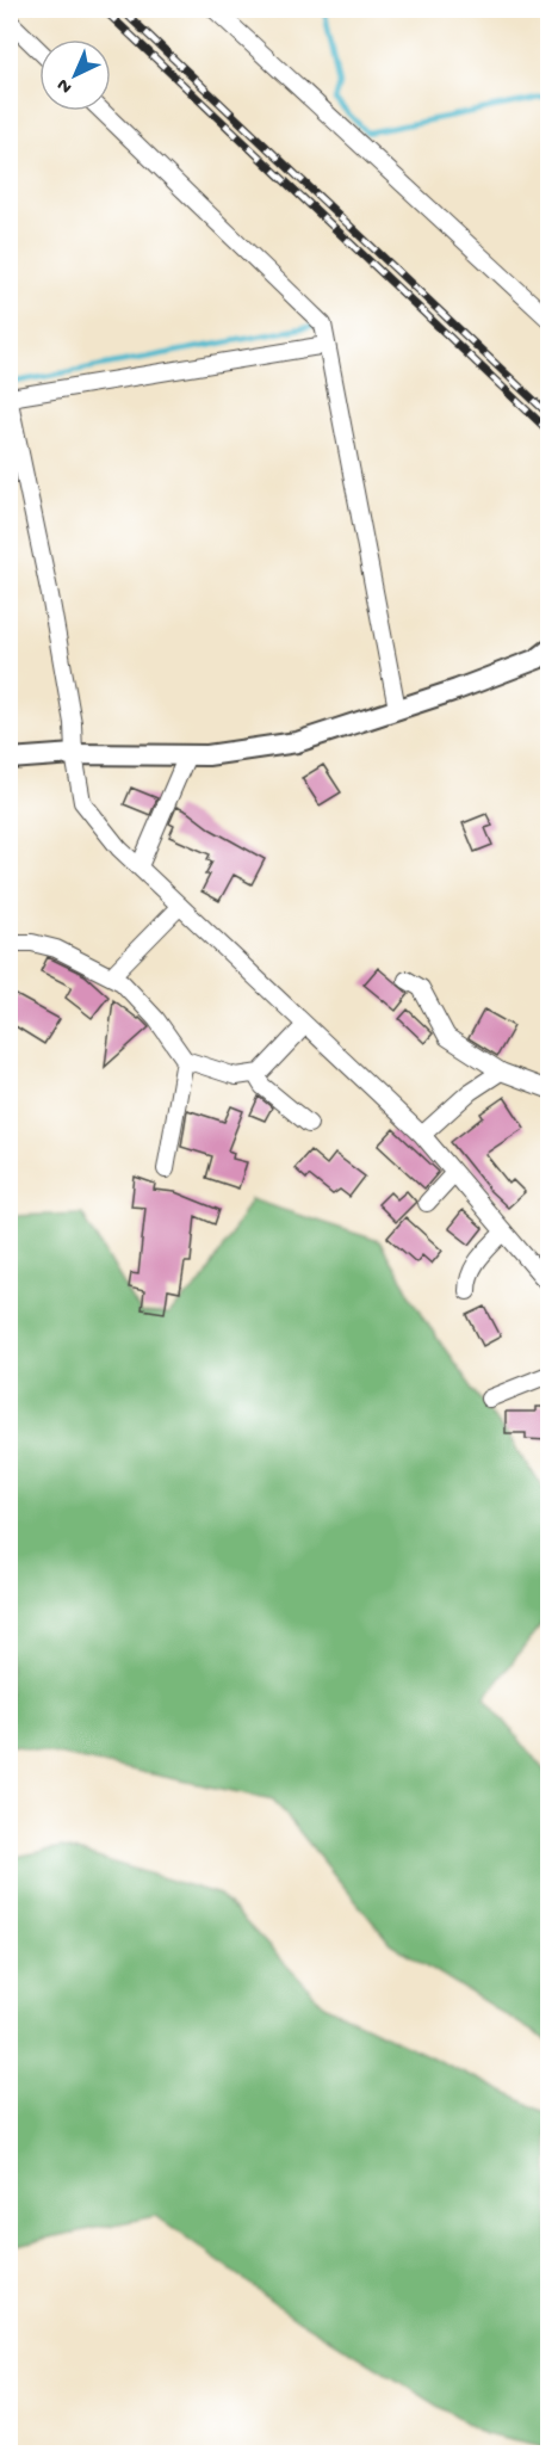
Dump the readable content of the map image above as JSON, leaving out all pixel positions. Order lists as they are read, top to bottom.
{
  "north": "bottom left"
}
